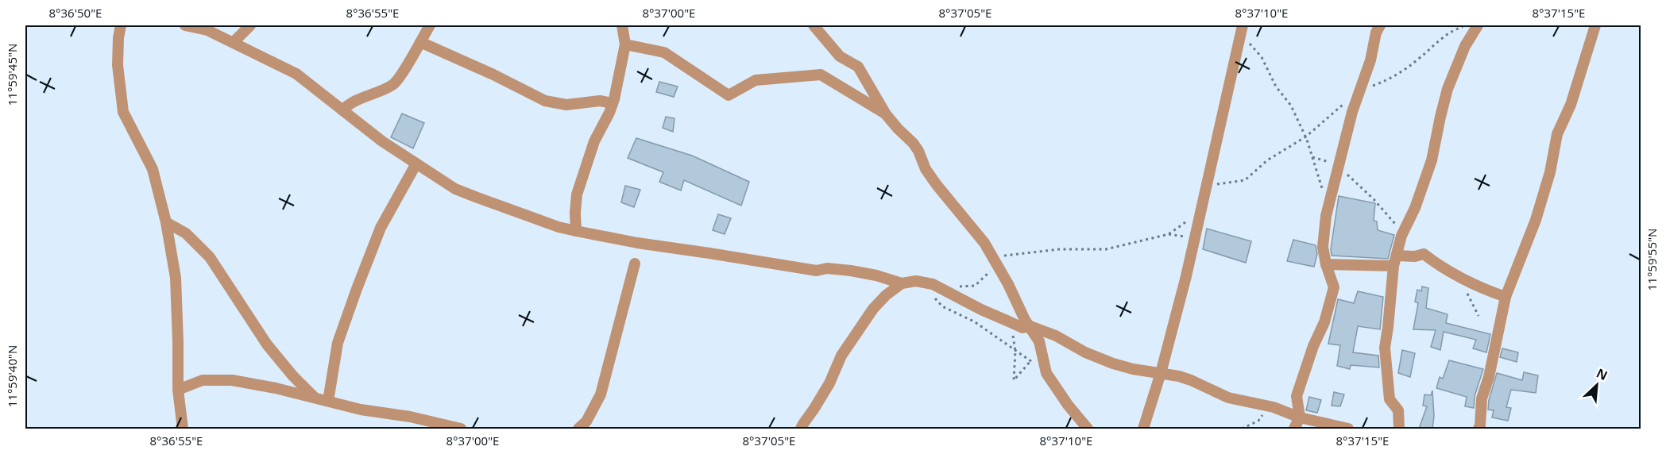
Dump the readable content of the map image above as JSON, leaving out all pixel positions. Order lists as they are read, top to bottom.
{
  "north": "top right",
  "coordinates": [
    "8°36'50\"E",
    "8°36'55\"E",
    "8°37'00\"E",
    "8°37'05\"E",
    "8°37'10\"E",
    "8°37'15\"E",
    "11°59'45\"N",
    "11°59'55\"N",
    "11°59'40\"N"
  ]
}
